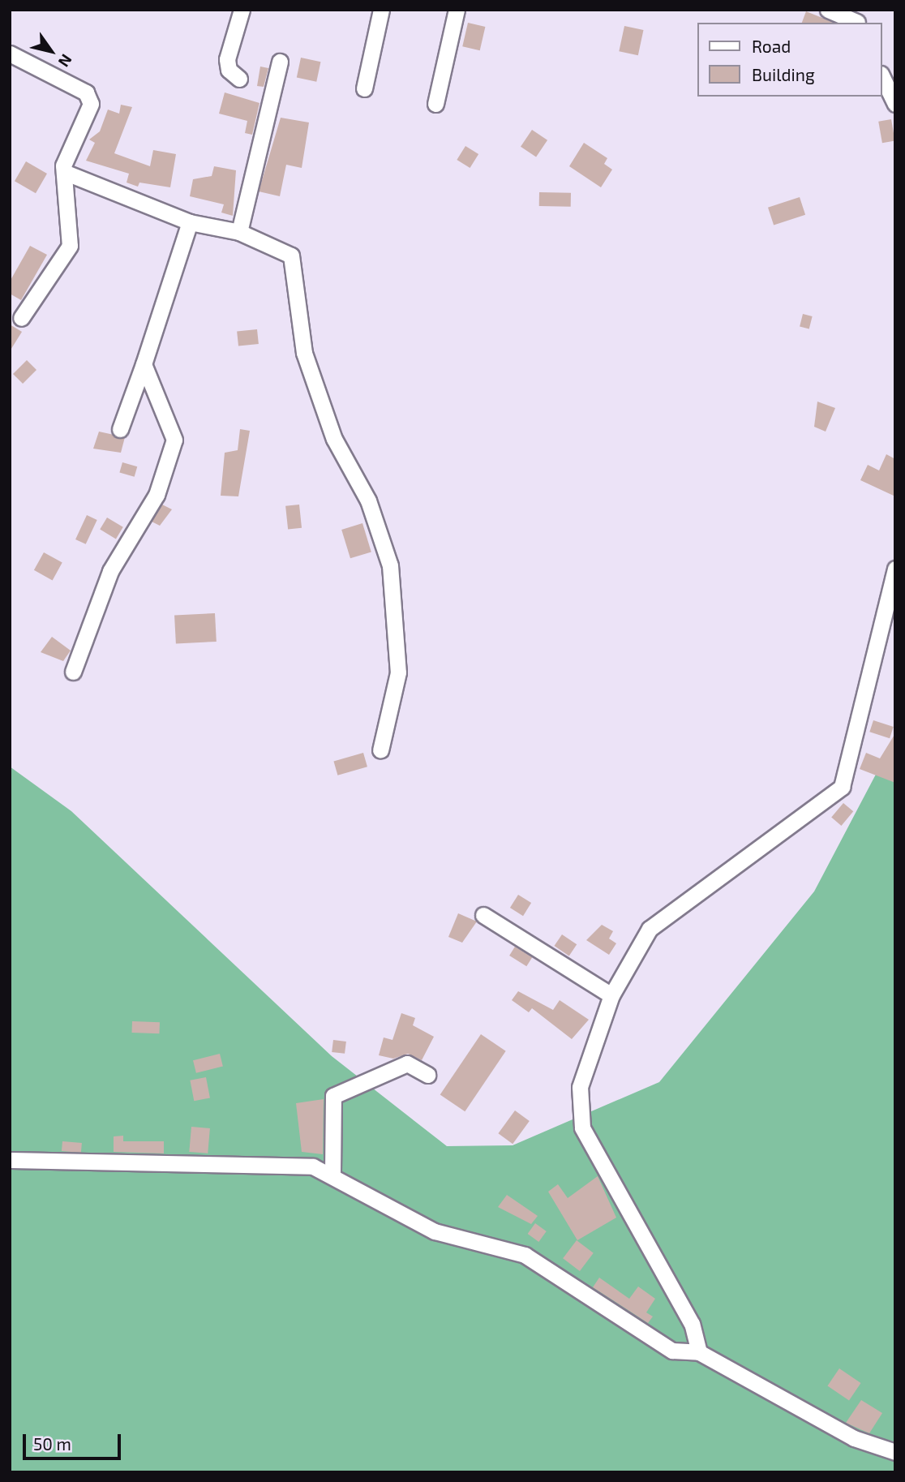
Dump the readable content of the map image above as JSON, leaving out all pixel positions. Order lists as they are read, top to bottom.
{
  "legend": ["Road", "Building"],
  "scale_bar": "50 m",
  "north": "bottom right"
}
